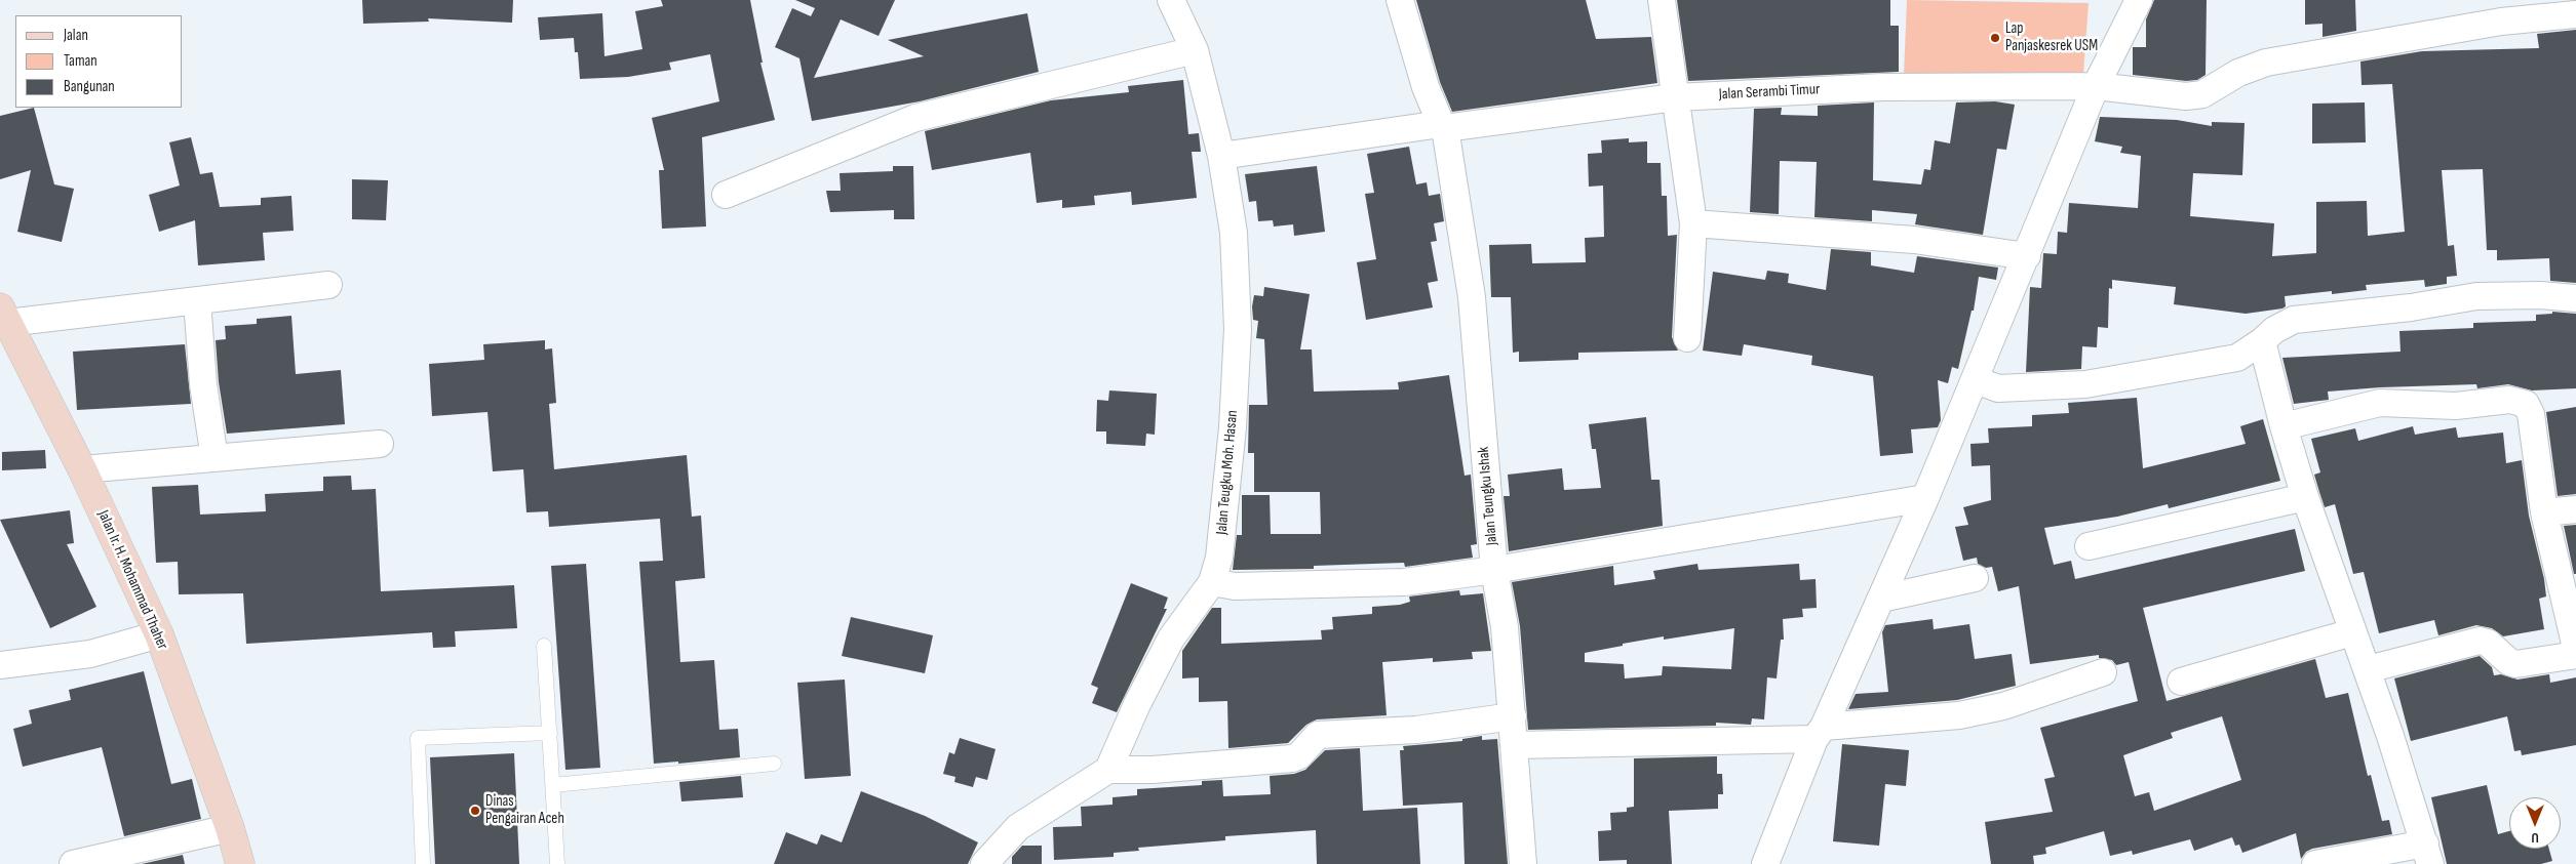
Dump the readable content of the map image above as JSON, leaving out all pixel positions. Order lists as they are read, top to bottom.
{
  "streets": {
    "main road": ["Jalan Ir. H. Mohammad Thaher"],
    "street": ["Jalan Serambi Timur", "Jalan Teugku Moh. Hasan", "Jalan Teungku Ishak"]
  },
  "crossings": [
    ["Jalan Serambi Timur", "Jalan Teugku Moh. Hasan"],
    ["Jalan Serambi Timur", "Jalan Teungku Ishak"]
  ],
  "places": ["Lap Panjaskesrek USM", "Dinas Pengairan Aceh"],
  "legend": ["Jalan", "Taman", "Bangunan"],
  "north": "bottom"
}
